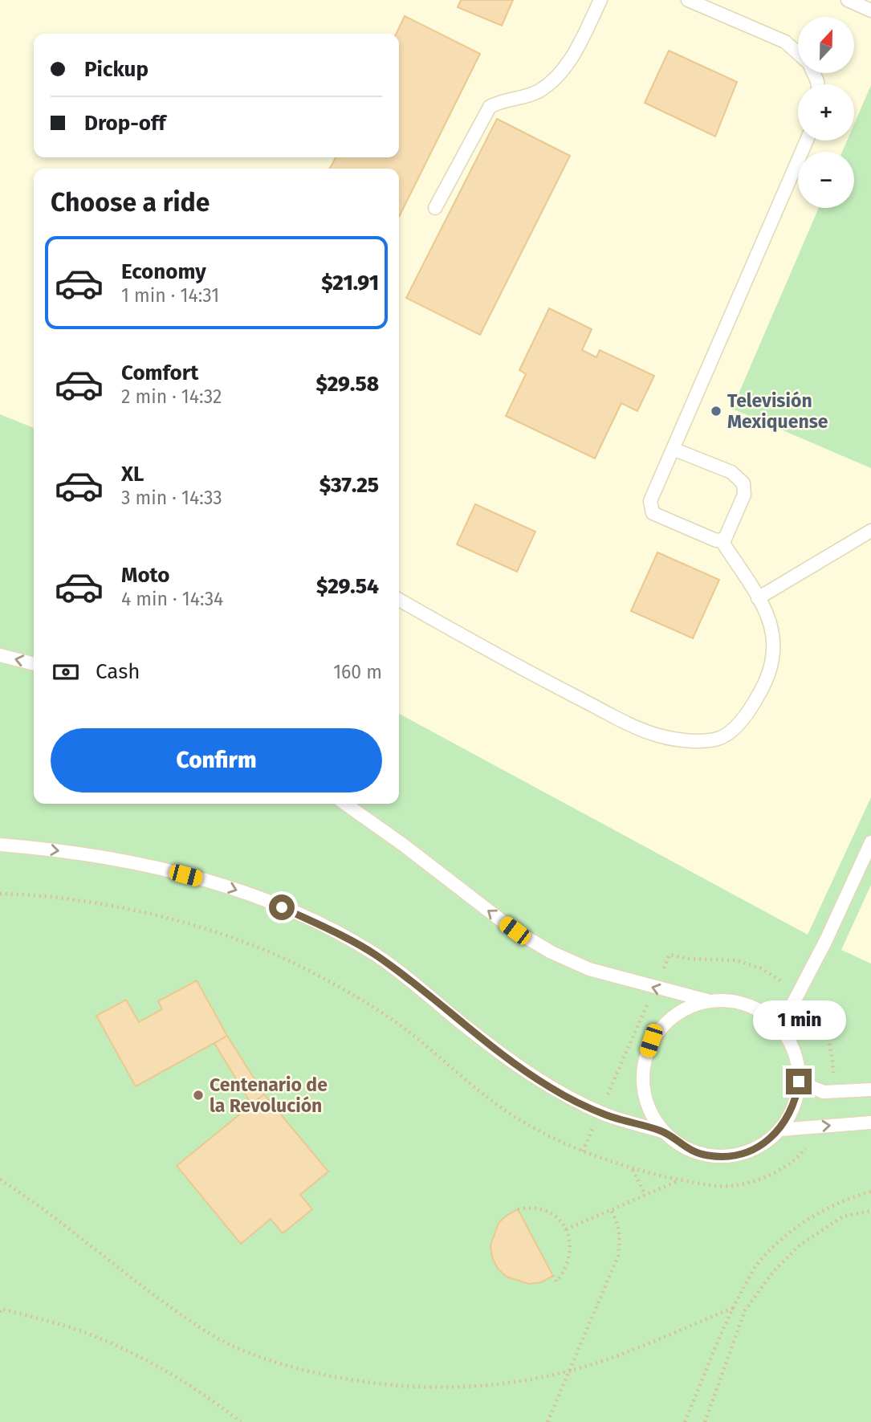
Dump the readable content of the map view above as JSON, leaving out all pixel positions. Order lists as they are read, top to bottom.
{
  "places": ["Televisión Mexiquense", "Centenario de la Revolución"],
  "north": "top",
  "page": {
    "map_buttons": ["+", "−"],
    "banner": ["Pickup", "Drop-off"],
    "heading": "Choose a ride",
    "list": [
      {
        "name": "Economy",
        "note": "1 min · 14:31",
        "value": "$21.91"
      },
      {
        "name": "Comfort",
        "note": "2 min · 14:32",
        "value": "$29.58"
      },
      {
        "name": "XL",
        "note": "3 min · 14:33",
        "value": "$37.25"
      },
      {
        "name": "Moto",
        "note": "4 min · 14:34",
        "value": "$29.54"
      }
    ],
    "pay": ["Cash", "160 m"],
    "buttons": "Confirm",
    "bubble": "1 min"
  }
}
